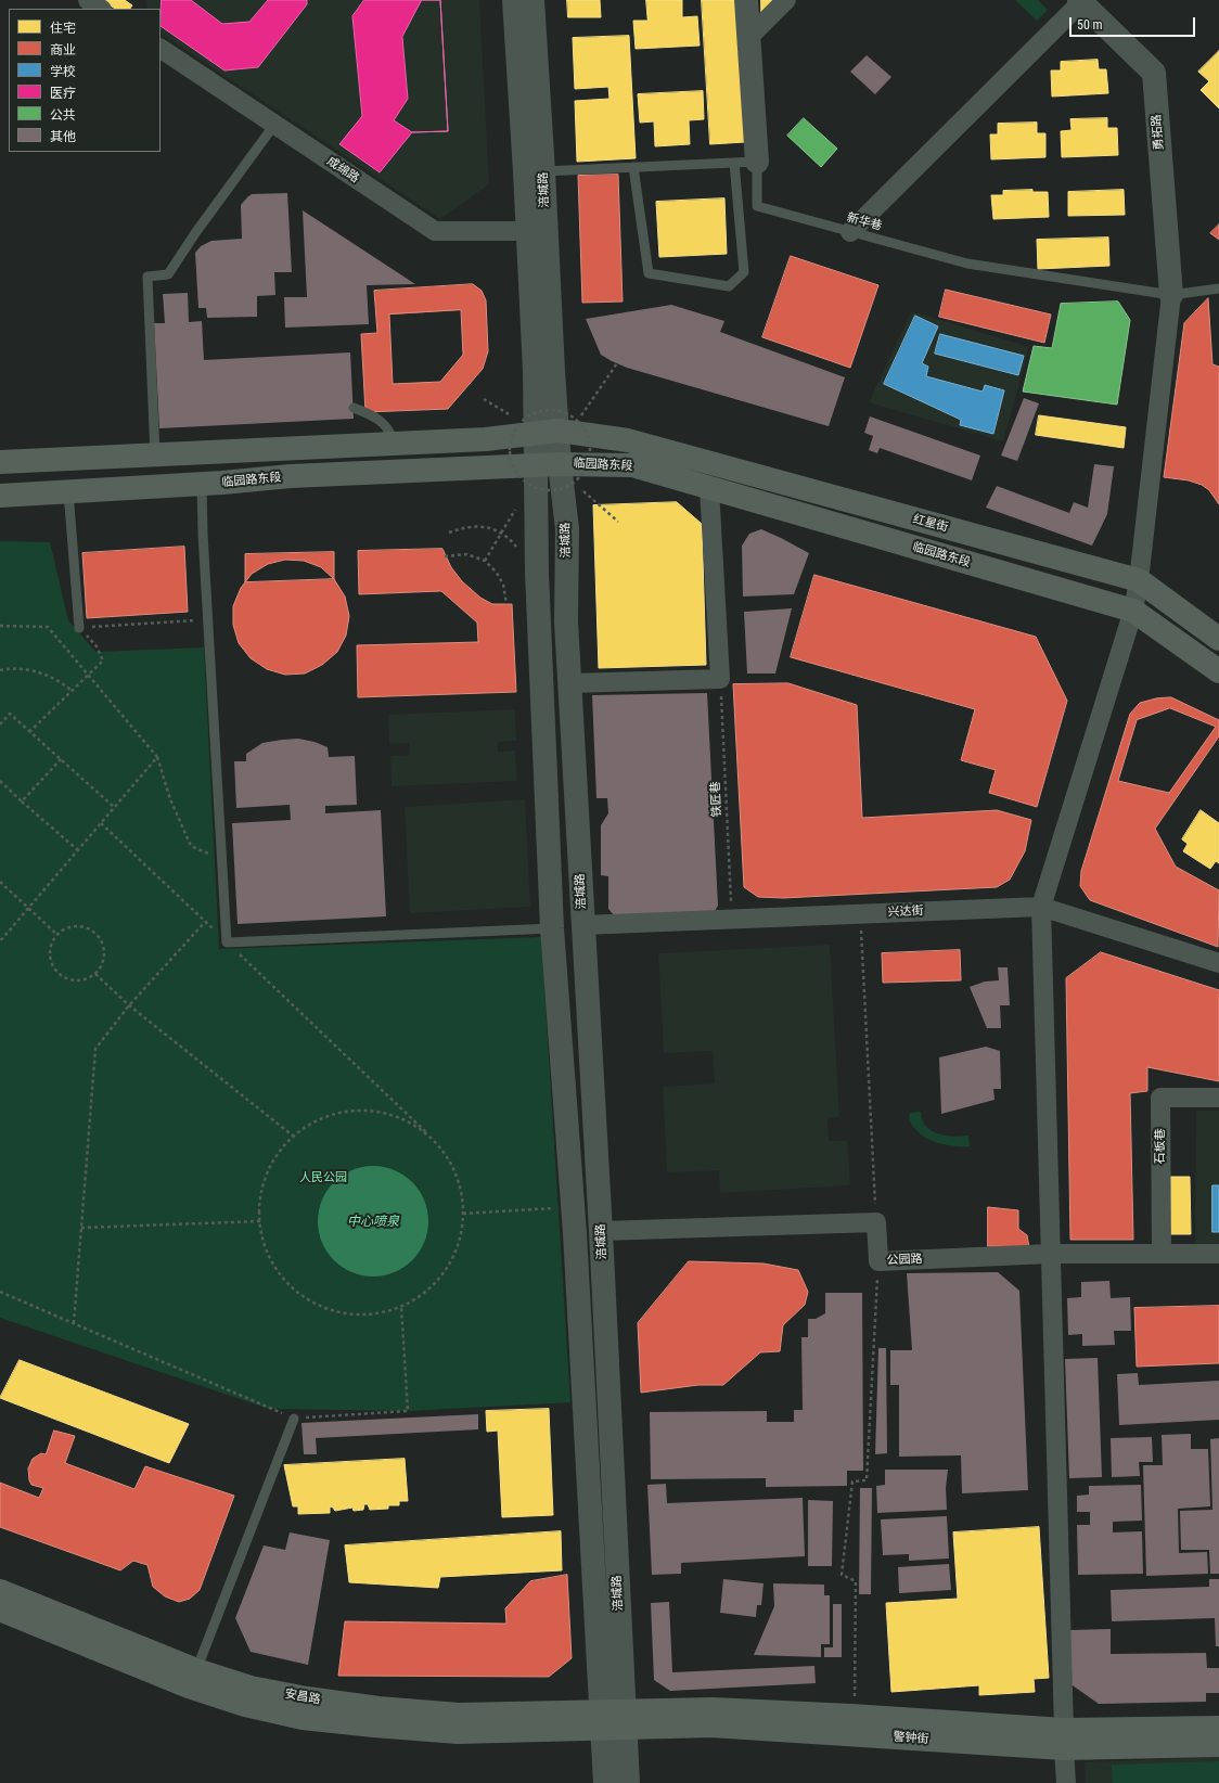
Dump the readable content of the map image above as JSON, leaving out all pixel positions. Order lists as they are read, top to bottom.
{
  "streets": {
    "main road": [
      "临园路东段",
      "红星街",
      "安昌路",
      "警钟街"
    ],
    "street": [
      "勇拓路",
      "成绵路",
      "涪城路",
      "兴达街",
      "石板巷",
      "公园路"
    ],
    "lane": ["新华巷"],
    "path": ["铁匠巷"]
  },
  "crossings": [
    ["勇拓路", "新华巷"],
    ["成绵路", "涪城路"],
    ["涪城路", "临园路东段"],
    ["涪城路", "红星街"],
    ["涪城路", "兴达街"],
    ["涪城路", "公园路"],
    ["涪城路", "安昌路"],
    ["涪城路", "警钟街"],
    ["铁匠巷", "兴达街"],
    ["石板巷", "公园路"],
    ["安昌路", "警钟街"]
  ],
  "water": ["中心喷泉"],
  "parks": ["人民公园"],
  "legend": [
    "住宅",
    "商业",
    "学校",
    "医疗",
    "公共",
    "其他"
  ],
  "scale_bar": "50 m"
}
